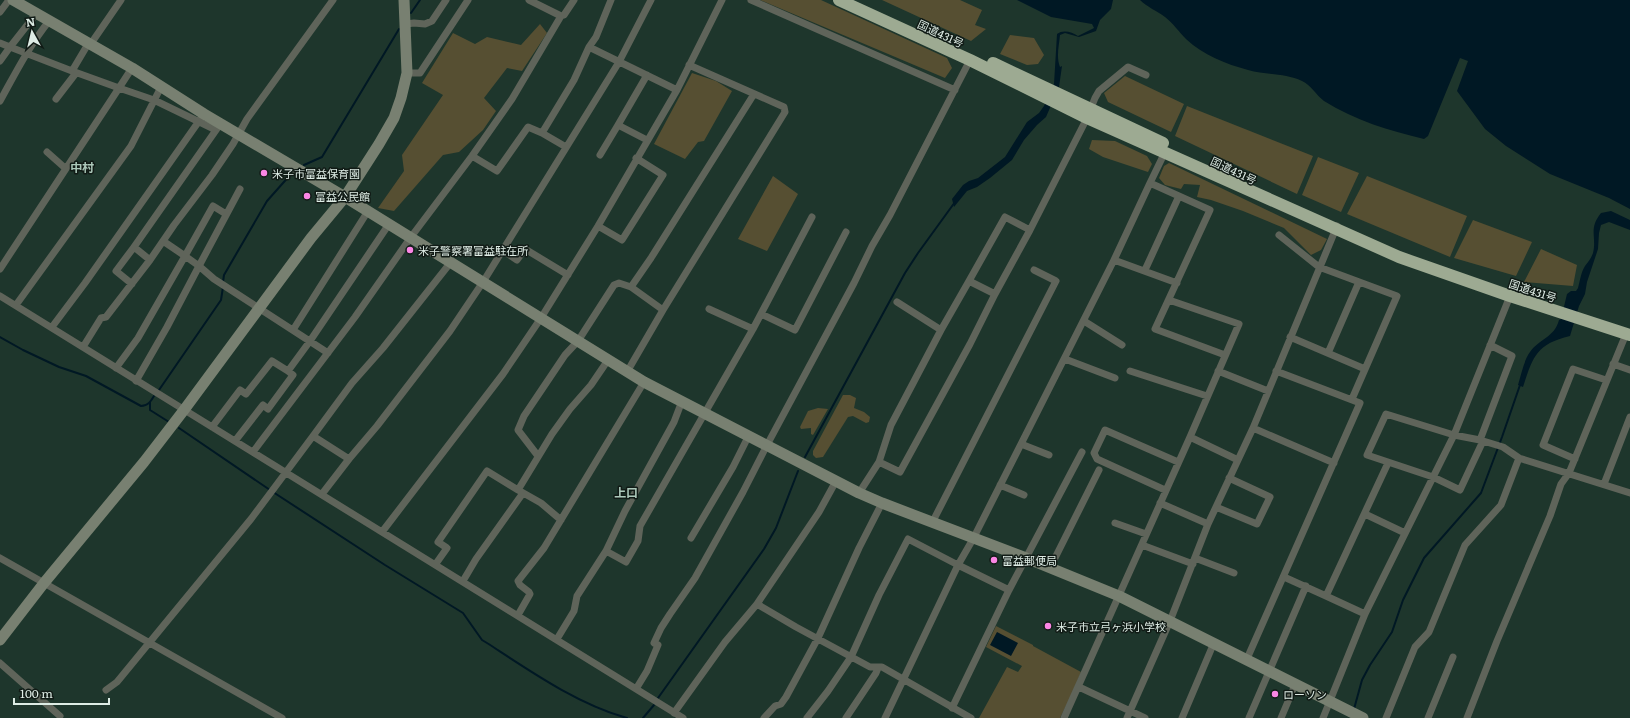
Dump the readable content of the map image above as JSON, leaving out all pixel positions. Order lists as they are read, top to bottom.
{
  "streets": {
    "highway": ["国道431号"]
  },
  "districts": ["中村", "上口"],
  "places": [
    "米子市富益保育園",
    "富益公民館",
    "米子警察署富益駐在所",
    "富益郵便局",
    "米子市立弓ヶ浜小学校",
    "ローソン"
  ],
  "scale_bar": "100 m",
  "north": "top"
}
